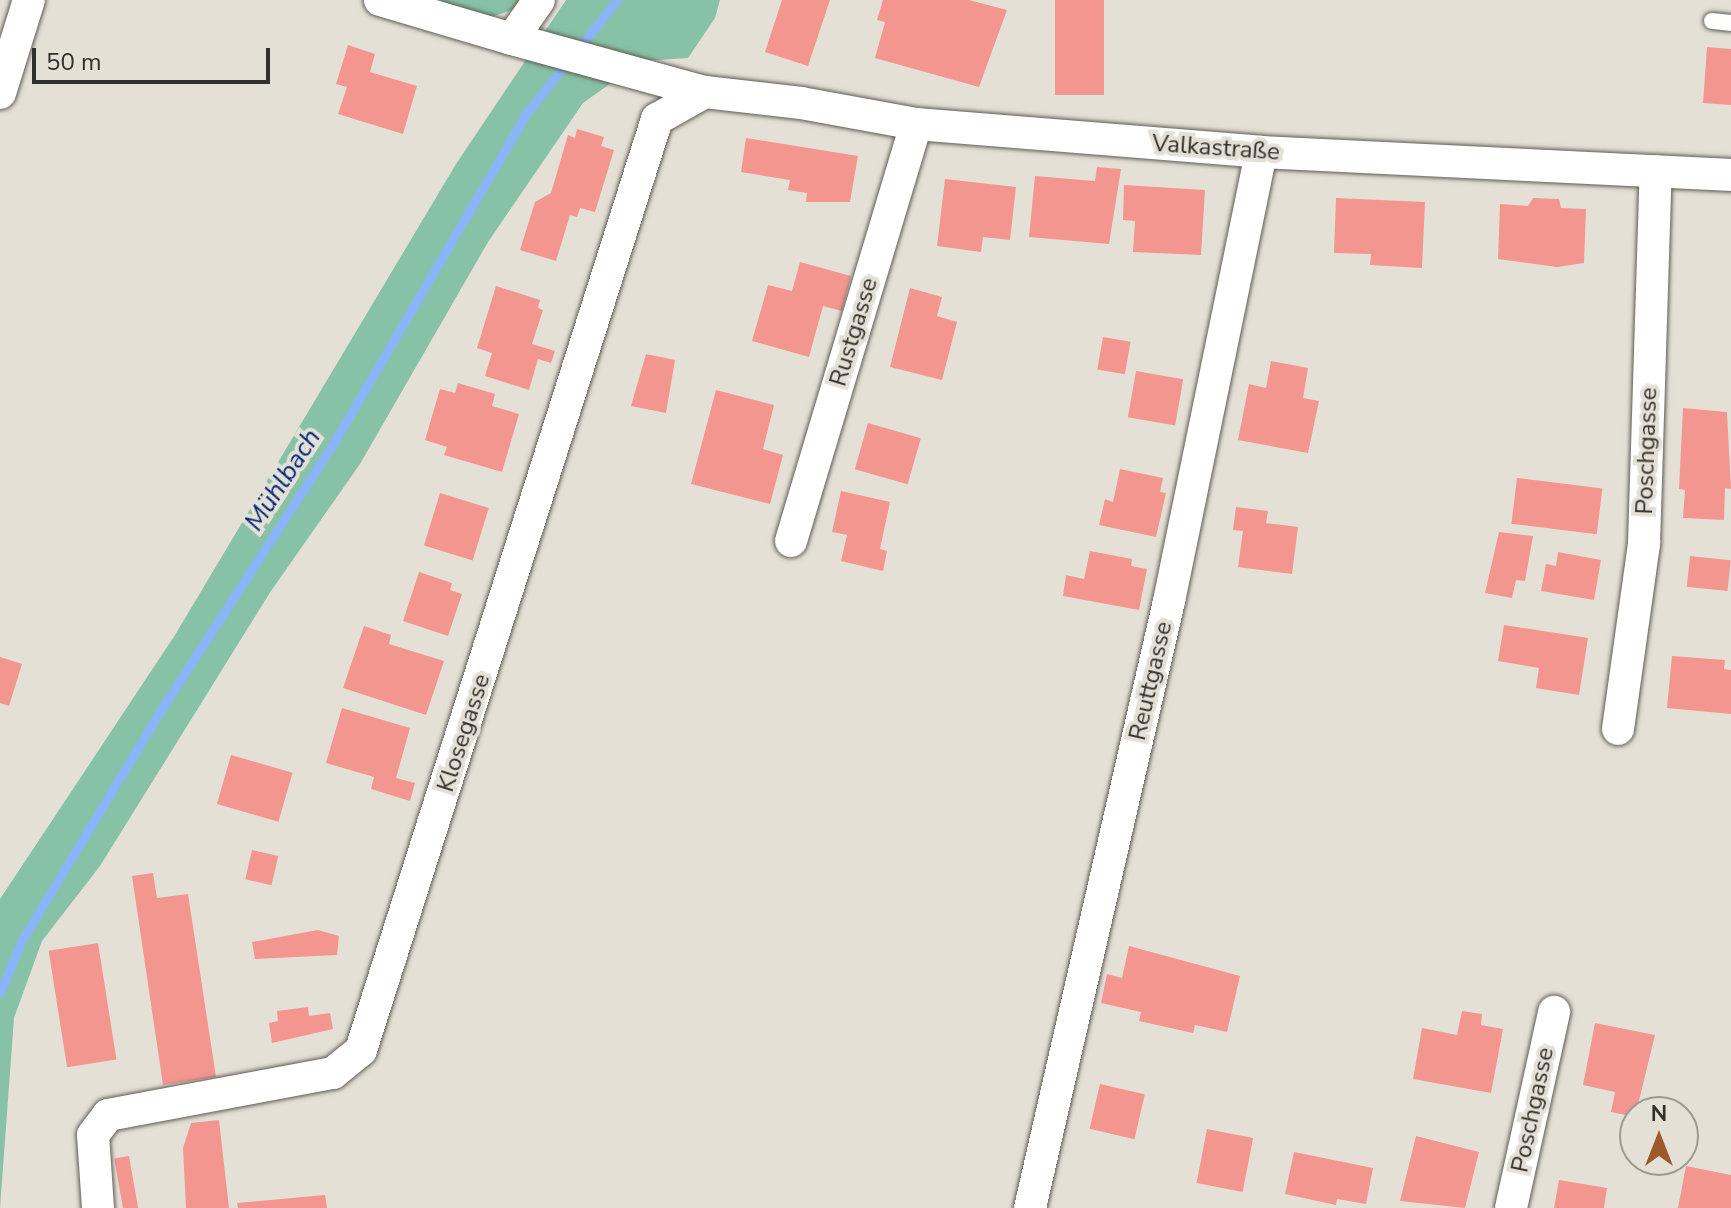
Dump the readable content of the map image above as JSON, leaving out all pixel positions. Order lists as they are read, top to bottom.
{
  "streets": {
    "street": [
      "Valkastraße",
      "Rustgasse",
      "Poschgasse",
      "Reuttgasse",
      "Klosegasse"
    ]
  },
  "crossings": [
    ["Valkastraße", "Rustgasse"],
    ["Valkastraße", "Poschgasse"],
    ["Valkastraße", "Reuttgasse"],
    ["Valkastraße", "Klosegasse"]
  ],
  "water": ["Mühlbach"],
  "scale_bar": "50 m",
  "north": "top"
}
